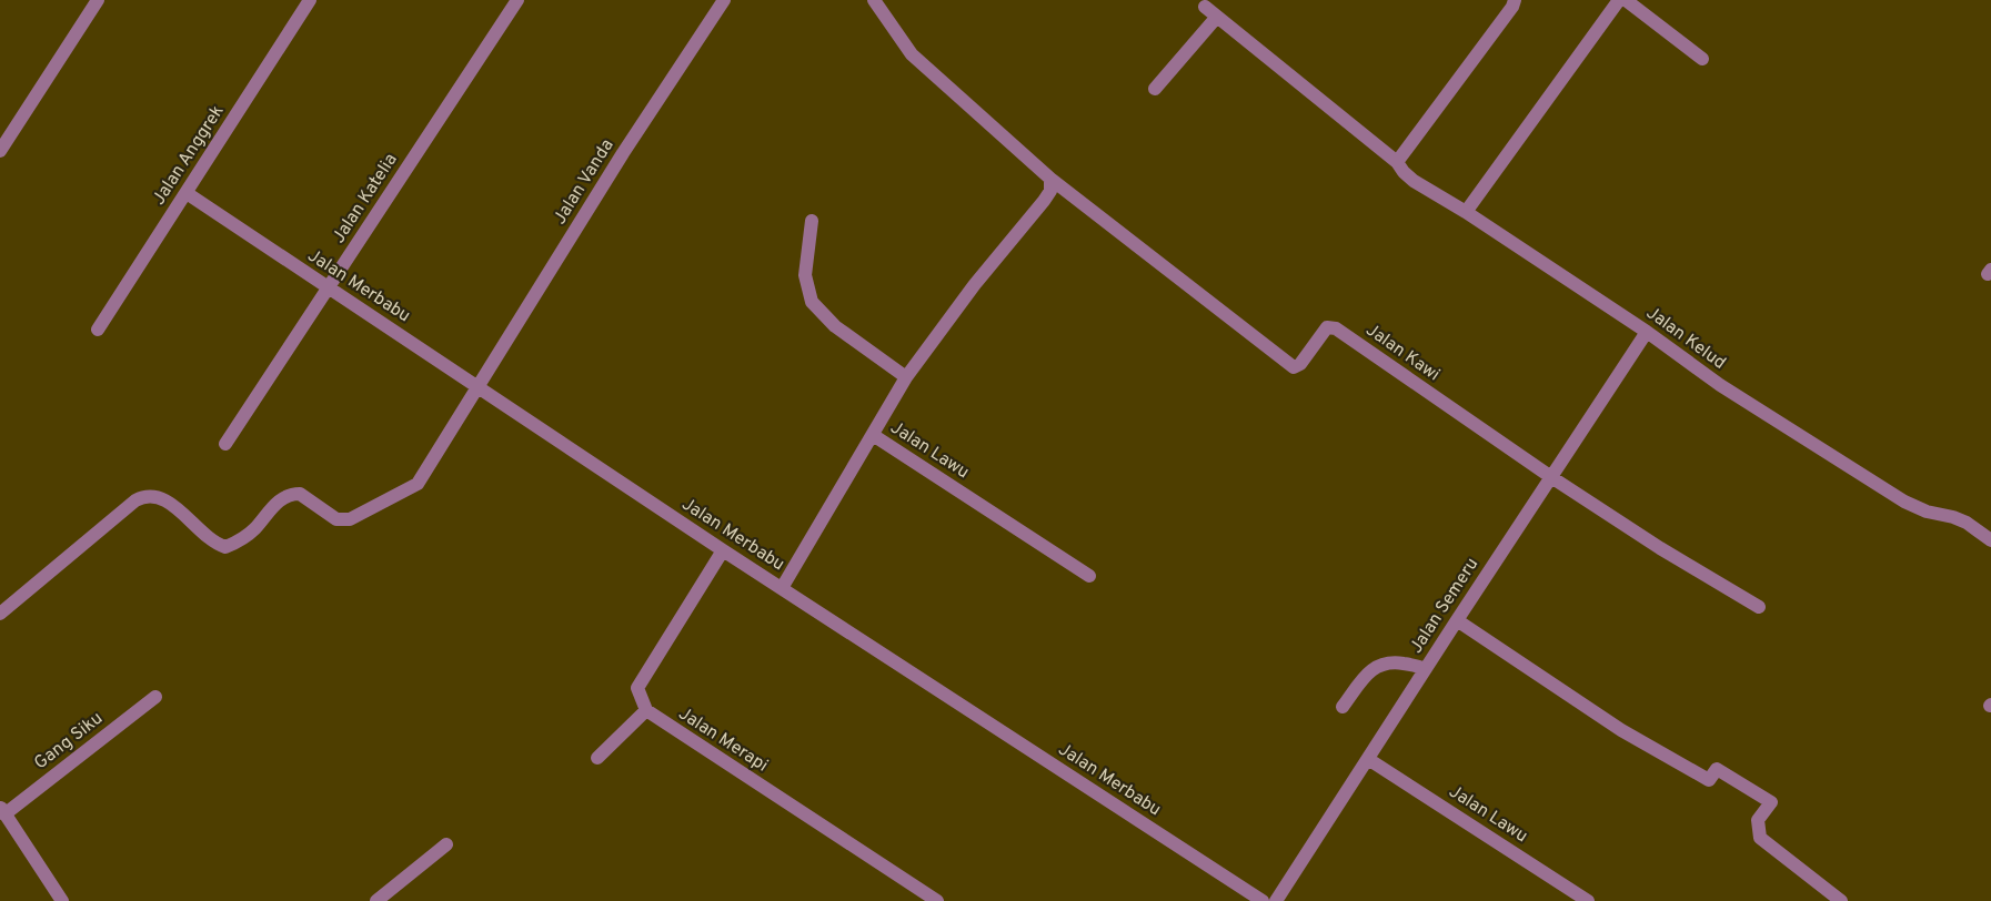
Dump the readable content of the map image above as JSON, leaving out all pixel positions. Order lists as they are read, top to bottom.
{
  "streets": {
    "street": [
      "Jalan Anggrek",
      "Jalan Vanda",
      "Jalan Katelia",
      "Jalan Merbabu",
      "Jalan Kelud",
      "Jalan Kawi",
      "Jalan Lawu",
      "Jalan Semeru",
      "Jalan Merapi",
      "Gang Siku"
    ]
  },
  "crossings": [
    ["Jalan Anggrek", "Jalan Merbabu"],
    ["Jalan Vanda", "Jalan Merbabu"],
    ["Jalan Katelia", "Jalan Merbabu"],
    ["Jalan Merbabu", "Jalan Lawu"],
    ["Jalan Kelud", "Jalan Semeru"],
    ["Jalan Kawi", "Jalan Semeru"],
    ["Jalan Lawu", "Jalan Semeru"]
  ]
}
